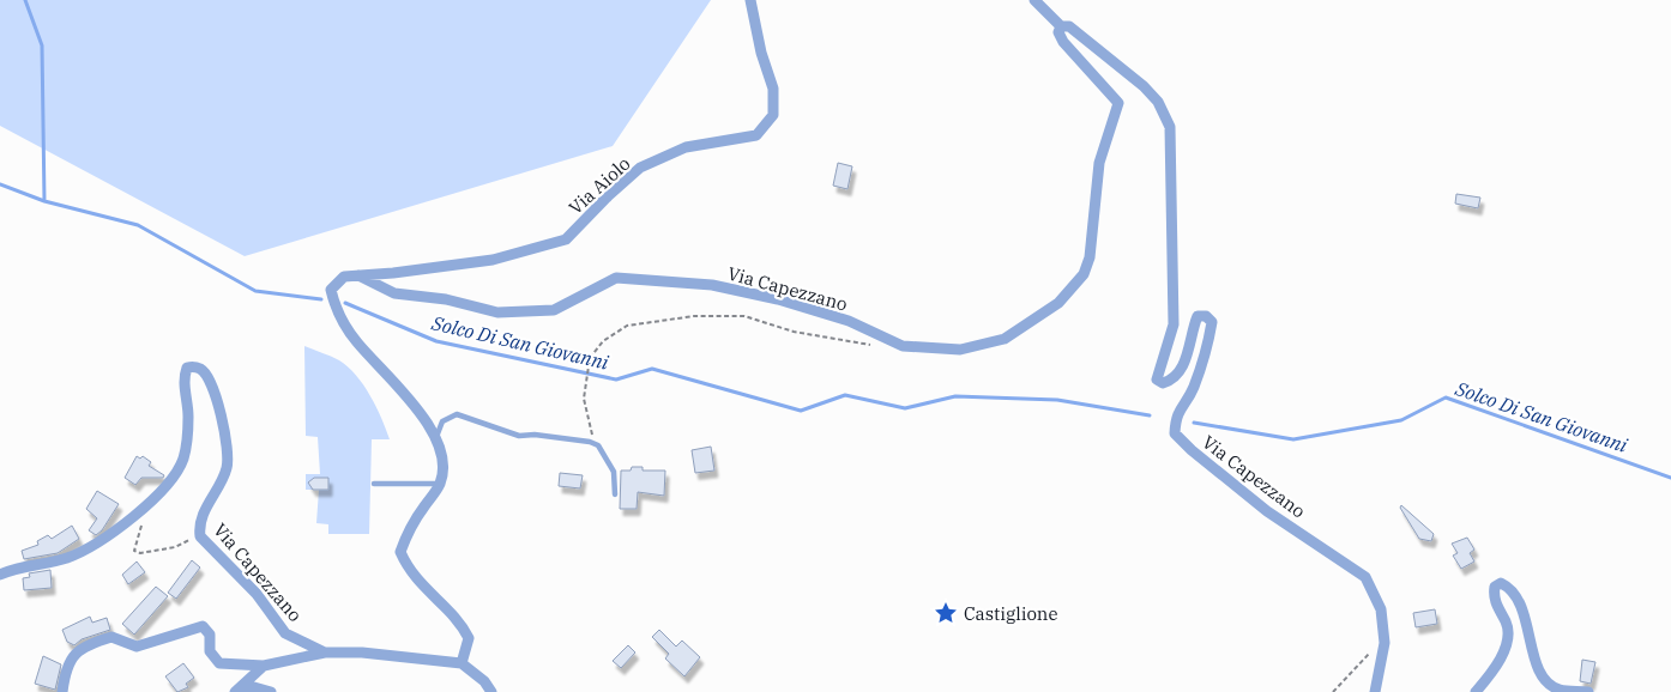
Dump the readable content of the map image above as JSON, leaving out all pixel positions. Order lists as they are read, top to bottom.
{
  "streets": {
    "street": ["Via Aiolo", "Via Capezzano"]
  },
  "crossings": [
    ["Via Aiolo", "Via Capezzano"]
  ],
  "water": ["Solco Di San Giovanni"],
  "places": {
    "place": ["Castiglione"]
  }
}
